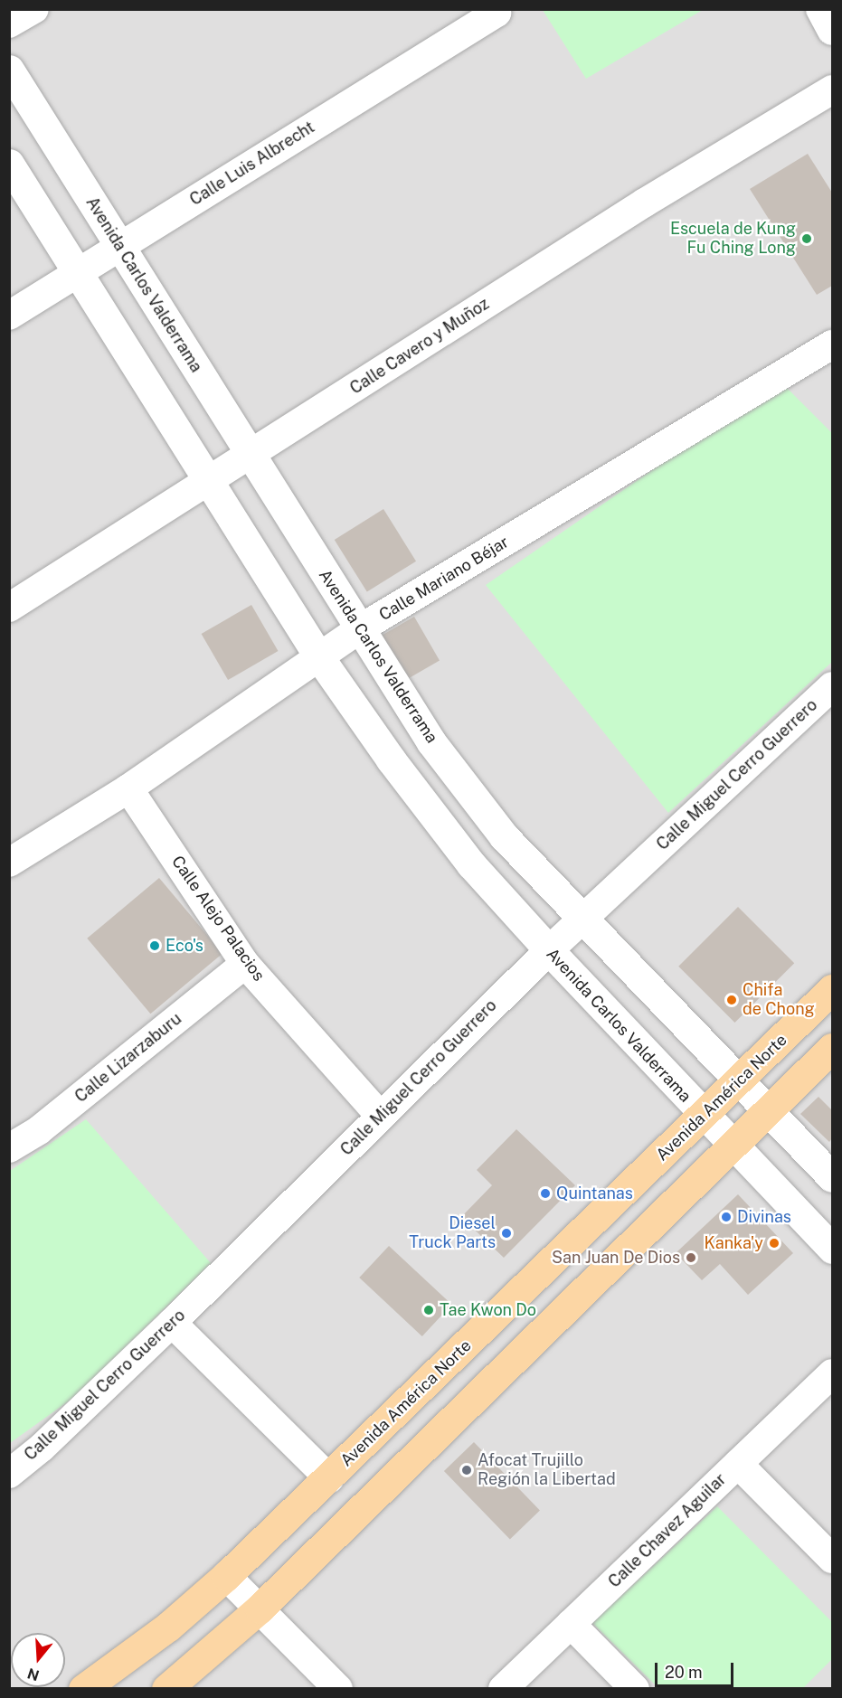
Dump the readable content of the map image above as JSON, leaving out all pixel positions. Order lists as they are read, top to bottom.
{
  "streets": {
    "main road": ["Avenida América Norte"],
    "street": [
      "Calle Luis Albrecht",
      "Avenida Carlos Valderrama",
      "Calle Cavero y Muñoz",
      "Calle Mariano Béjar",
      "Calle Miguel Cerro Guerrero",
      "Calle Alejo Palacios",
      "Calle Lizarzaburu",
      "Calle Chavez Aguilar"
    ]
  },
  "crossings": [
    ["Calle Luis Albrecht", "Avenida Carlos Valderrama"],
    ["Avenida Carlos Valderrama", "Calle Cavero y Muñoz"],
    ["Avenida Carlos Valderrama", "Calle Mariano Béjar"],
    ["Avenida Carlos Valderrama", "Calle Miguel Cerro Guerrero"],
    ["Avenida Carlos Valderrama", "Avenida América Norte"],
    ["Calle Mariano Béjar", "Calle Alejo Palacios"],
    ["Calle Miguel Cerro Guerrero", "Calle Alejo Palacios"],
    ["Calle Alejo Palacios", "Calle Lizarzaburu"]
  ],
  "places": [
    "Escuela de Kung Fu Ching Long",
    "Eco's",
    "Chifa de Chong",
    "Quintanas",
    "Divinas",
    "Diesel Truck Parts",
    "Kanka'y",
    "San Juan De Dios",
    "Tae Kwon Do",
    "Afocat Trujillo Región la Libertad"
  ],
  "scale_bar": "20 m",
  "north": "bottom"
}
